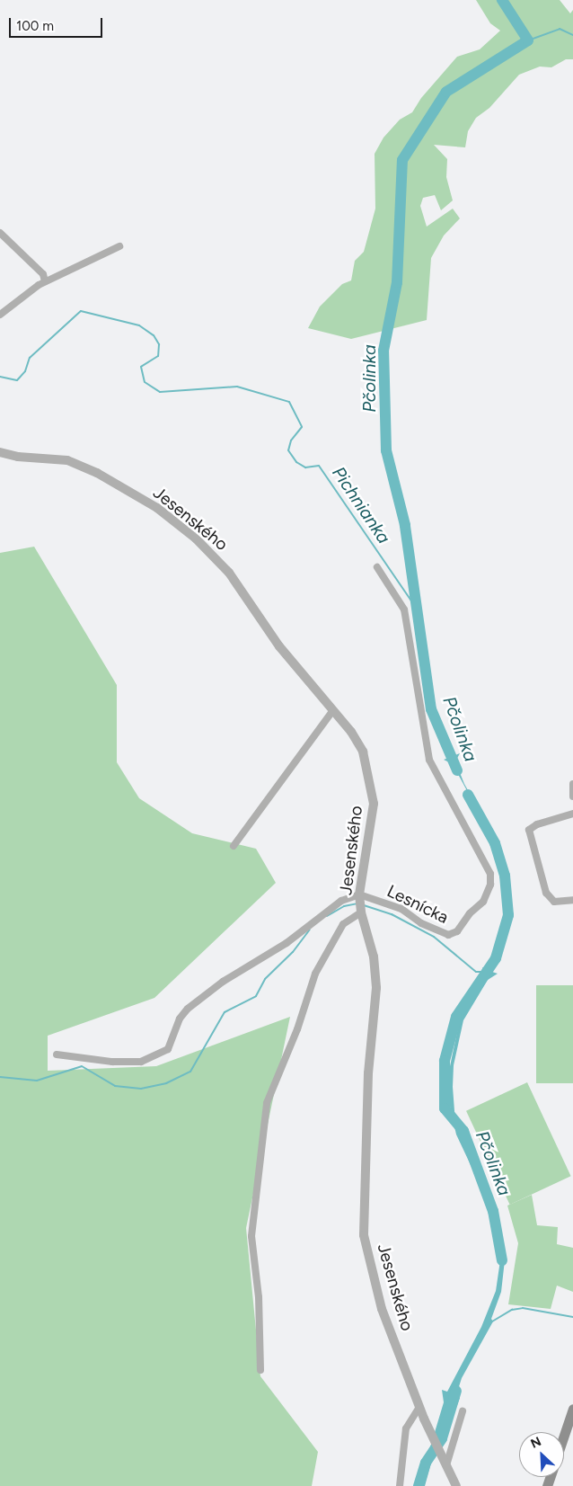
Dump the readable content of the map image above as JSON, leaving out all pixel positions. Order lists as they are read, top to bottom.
{
  "streets": {
    "street": ["Jesenského", "Lesnícka"]
  },
  "crossings": [
    ["Jesenského", "Lesnícka"]
  ],
  "water": ["Pčolinka", "Pichnianka"],
  "scale_bar": "100 m",
  "north": "top left"
}
